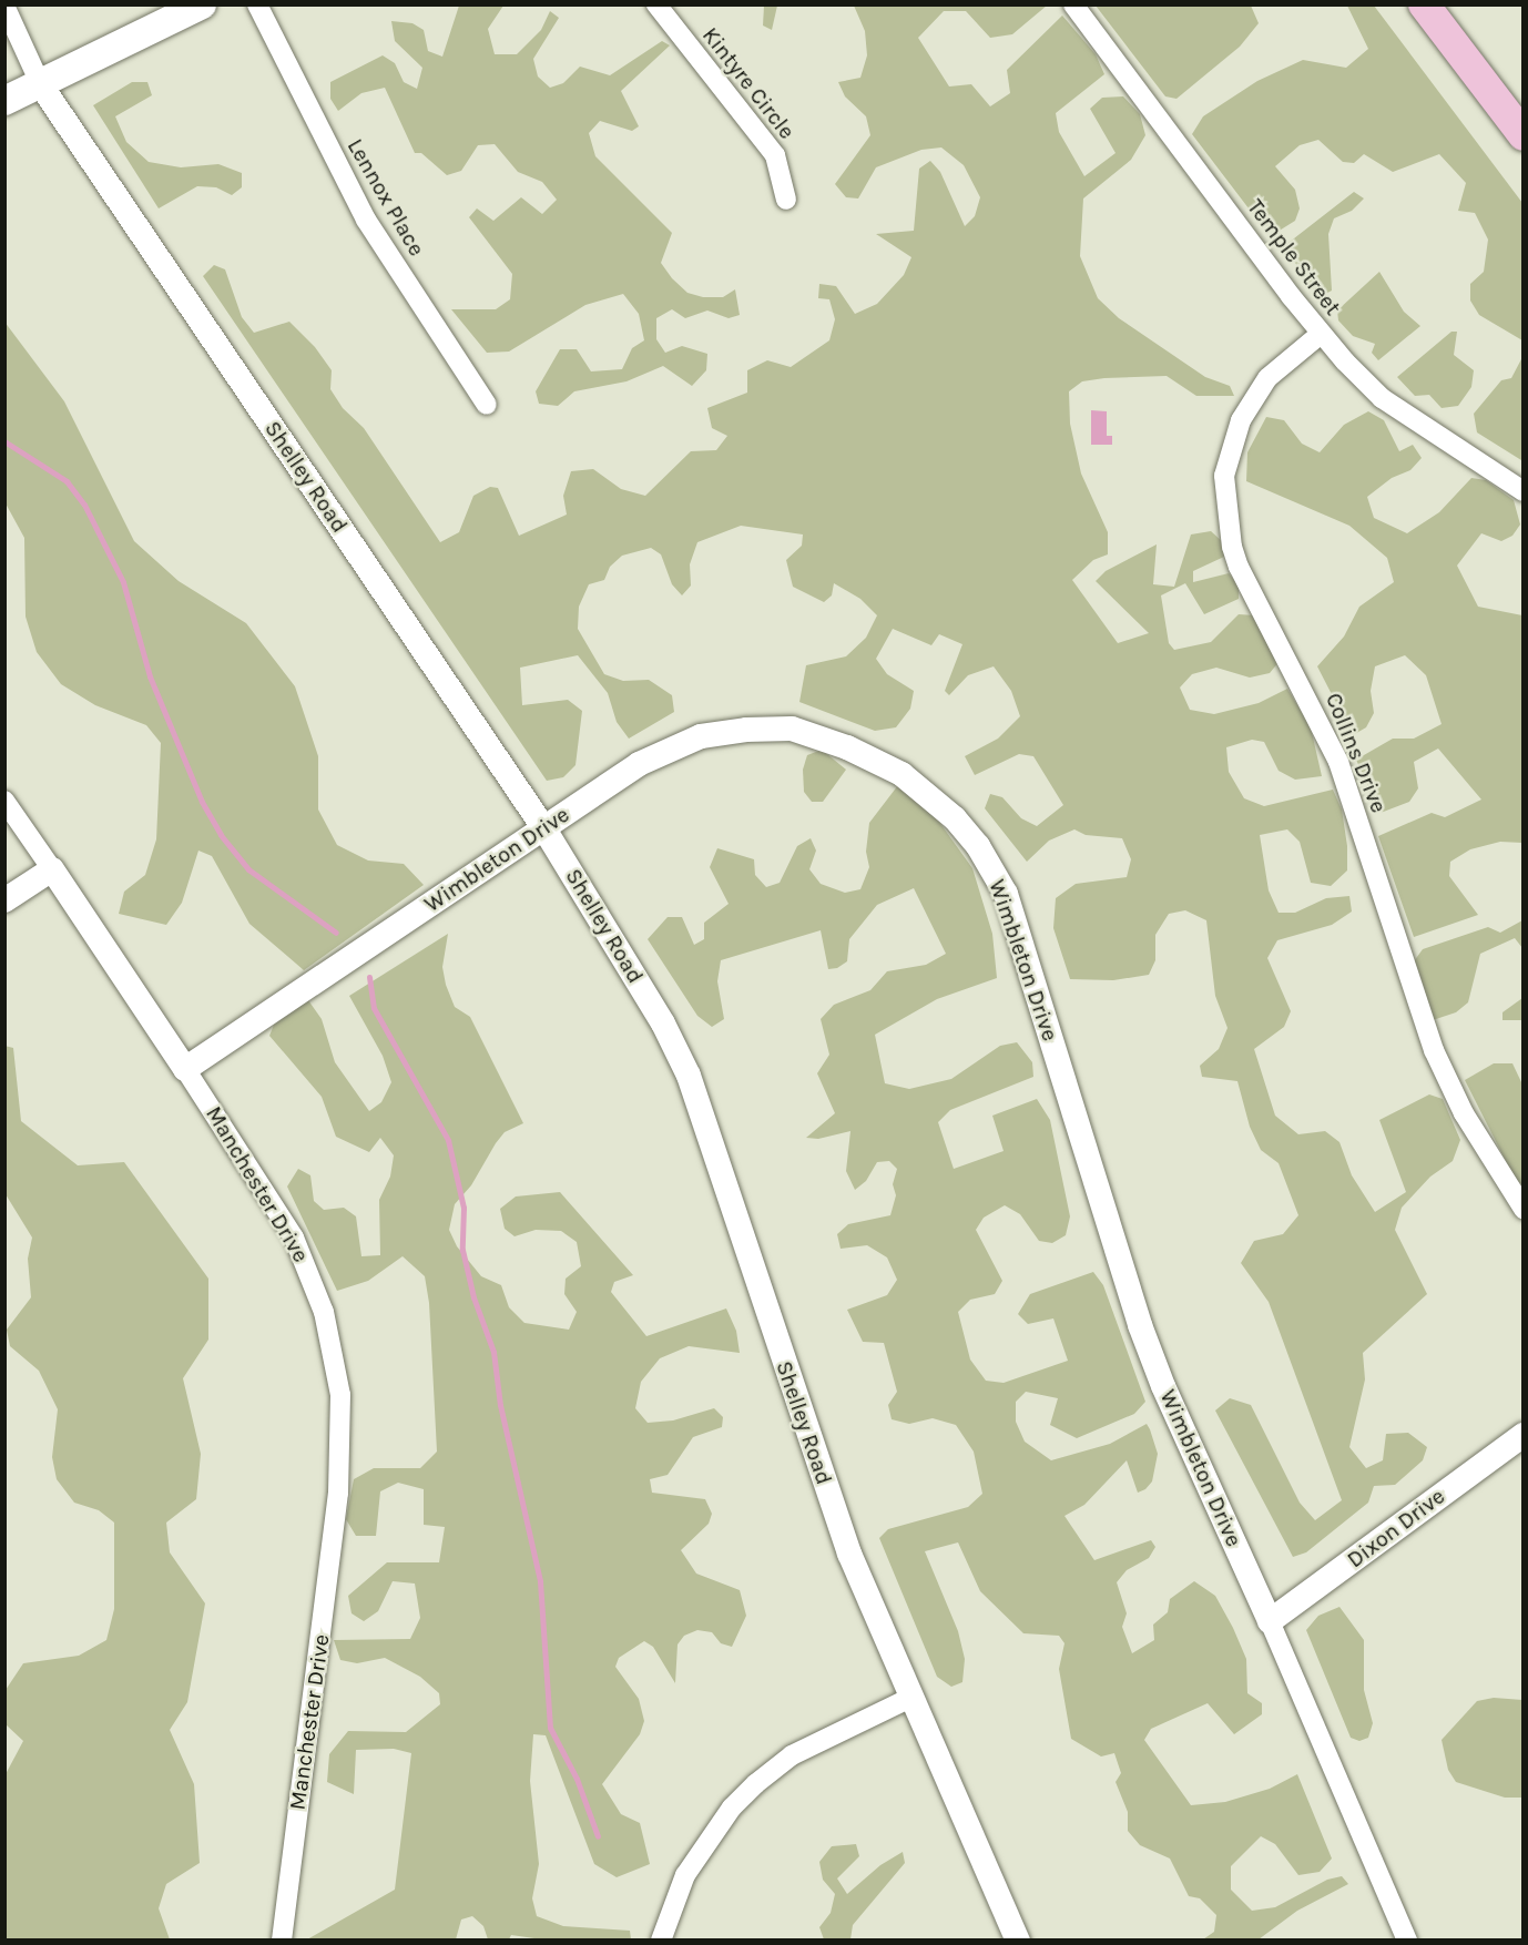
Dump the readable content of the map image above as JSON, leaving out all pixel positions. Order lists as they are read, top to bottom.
{
  "streets": {
    "street": [
      "Kintyre Circle",
      "Lennox Place",
      "Temple Street",
      "Shelley Road",
      "Collins Drive",
      "Wimbleton Drive",
      "Manchester Drive",
      "Dixon Drive"
    ]
  },
  "crossings": [
    ["Temple Street", "Collins Drive"],
    ["Shelley Road", "Wimbleton Drive"],
    ["Wimbleton Drive", "Manchester Drive"],
    ["Wimbleton Drive", "Dixon Drive"]
  ]
}
